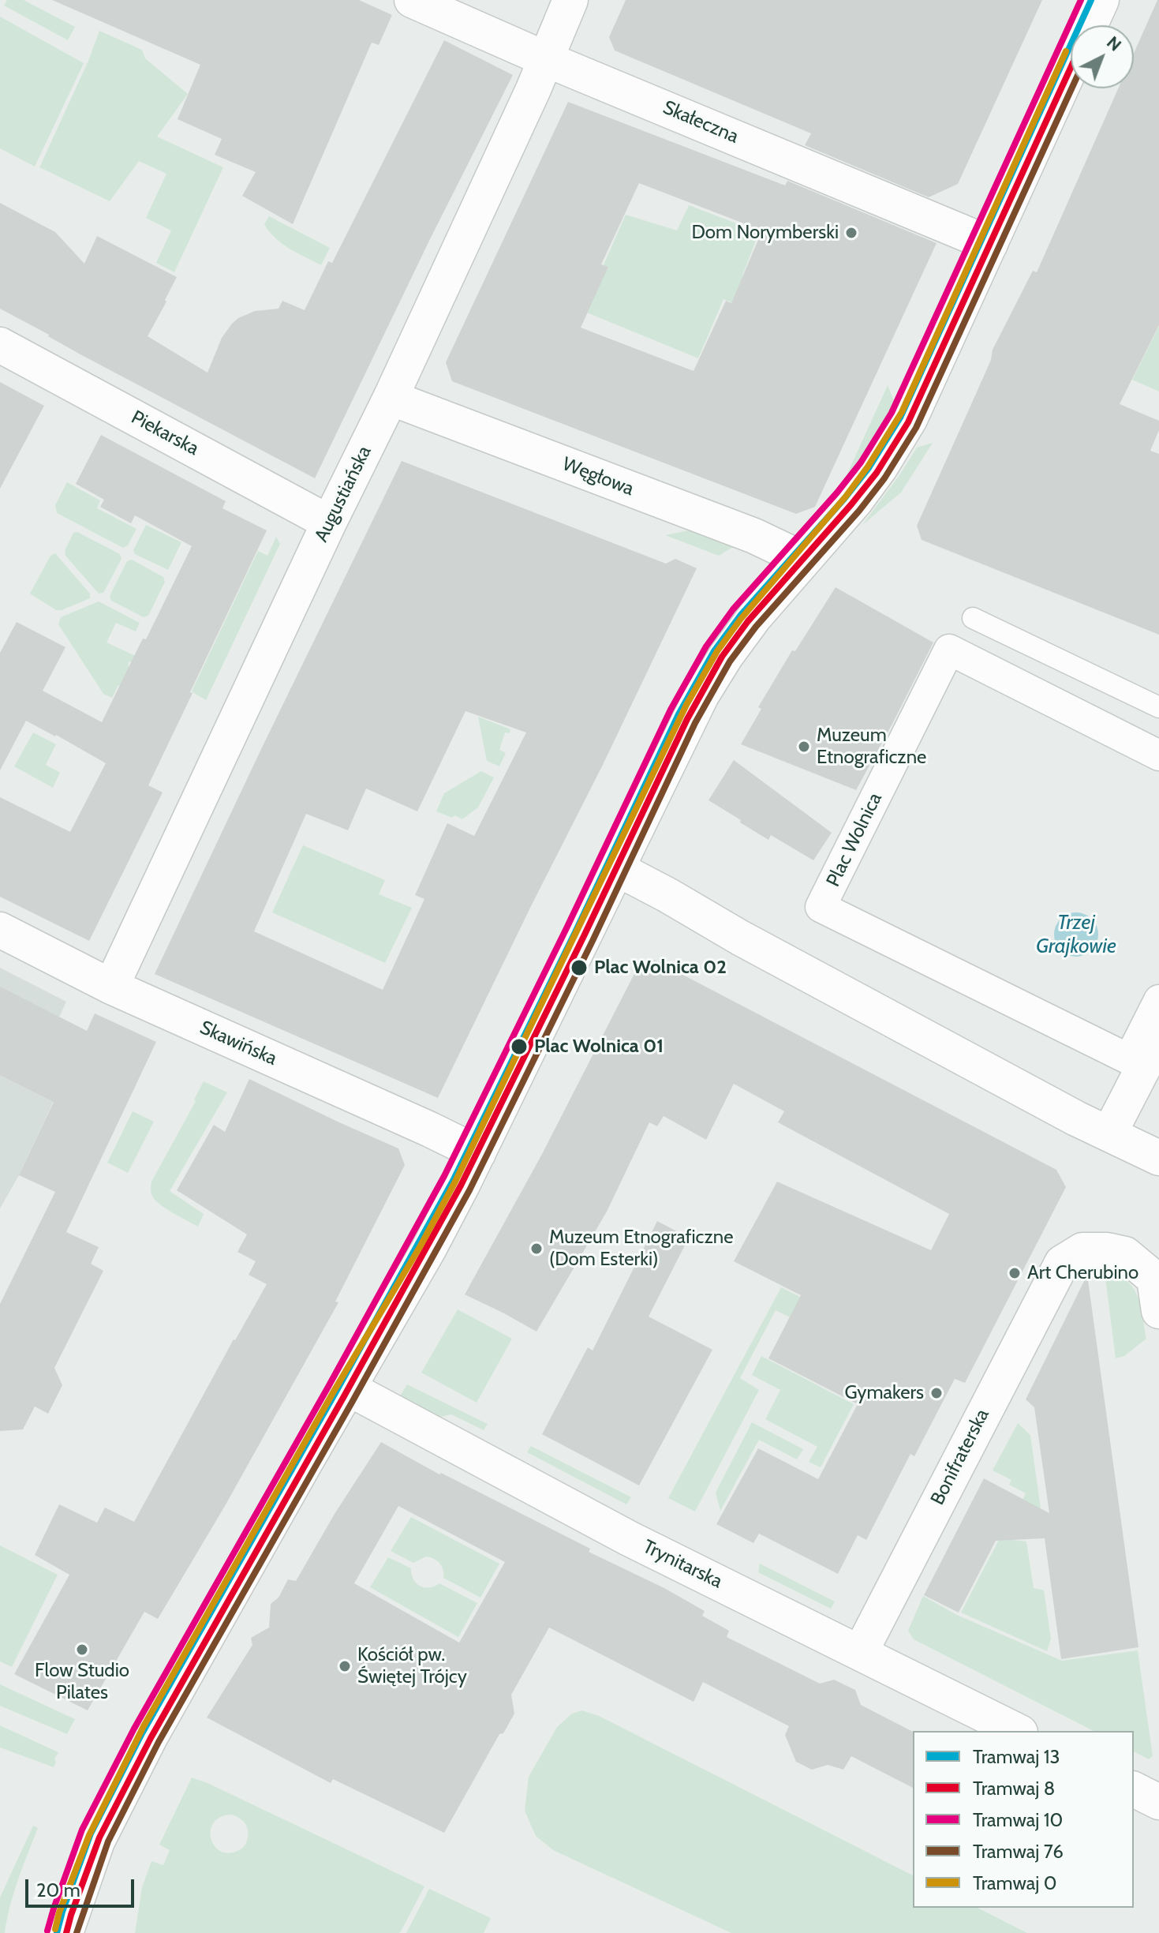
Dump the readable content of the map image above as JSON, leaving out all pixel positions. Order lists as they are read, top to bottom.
{
  "streets": {
    "street": [
      "Skałeczna",
      "Piekarska",
      "Węgłowa",
      "Augustiańska",
      "Plac Wolnica",
      "Skawińska",
      "Bonifraterska",
      "Trynitarska"
    ]
  },
  "crossings": [
    ["Skałeczna", "Augustiańska"],
    ["Piekarska", "Augustiańska"],
    ["Węgłowa", "Augustiańska"],
    ["Augustiańska", "Skawińska"],
    ["Bonifraterska", "Trynitarska"]
  ],
  "water": ["Trzej Grajkowie"],
  "places": [
    "Dom Norymberski",
    "Muzeum Etnograficzne",
    "Plac Wolnica 02",
    "Plac Wolnica 01",
    "Muzeum Etnograficzne (Dom Esterki)",
    "Art Cherubino",
    "Gymakers",
    "Flow Studio Pilates",
    "Kościół pw. Świętej Trójcy"
  ],
  "lines": [
    "tram line 13",
    "tram line 10",
    "tram line 0",
    "tram line 8",
    "tram line 76"
  ],
  "legend": [
    "Tramwaj 13",
    "Tramwaj 8",
    "Tramwaj 10",
    "Tramwaj 76",
    "Tramwaj 0"
  ],
  "scale_bar": "20 m",
  "north": "top right"
}
